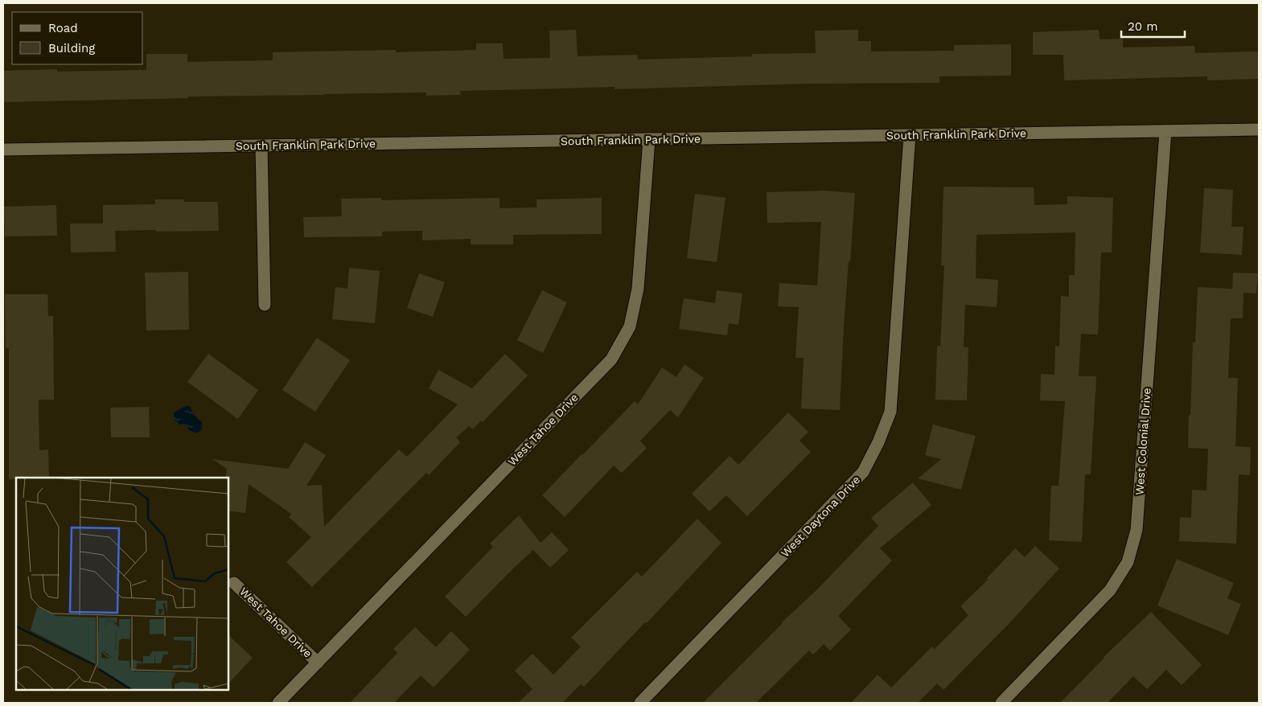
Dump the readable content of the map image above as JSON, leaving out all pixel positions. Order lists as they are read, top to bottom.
{
  "streets": {
    "street": [
      "South Franklin Park Drive",
      "West Tahoe Drive",
      "West Colonial Drive",
      "West Daytona Drive"
    ]
  },
  "crossings": [
    ["South Franklin Park Drive", "West Tahoe Drive"],
    ["South Franklin Park Drive", "West Colonial Drive"],
    ["South Franklin Park Drive", "West Daytona Drive"]
  ],
  "legend": ["Road", "Building"],
  "scale_bar": "20 m"
}
